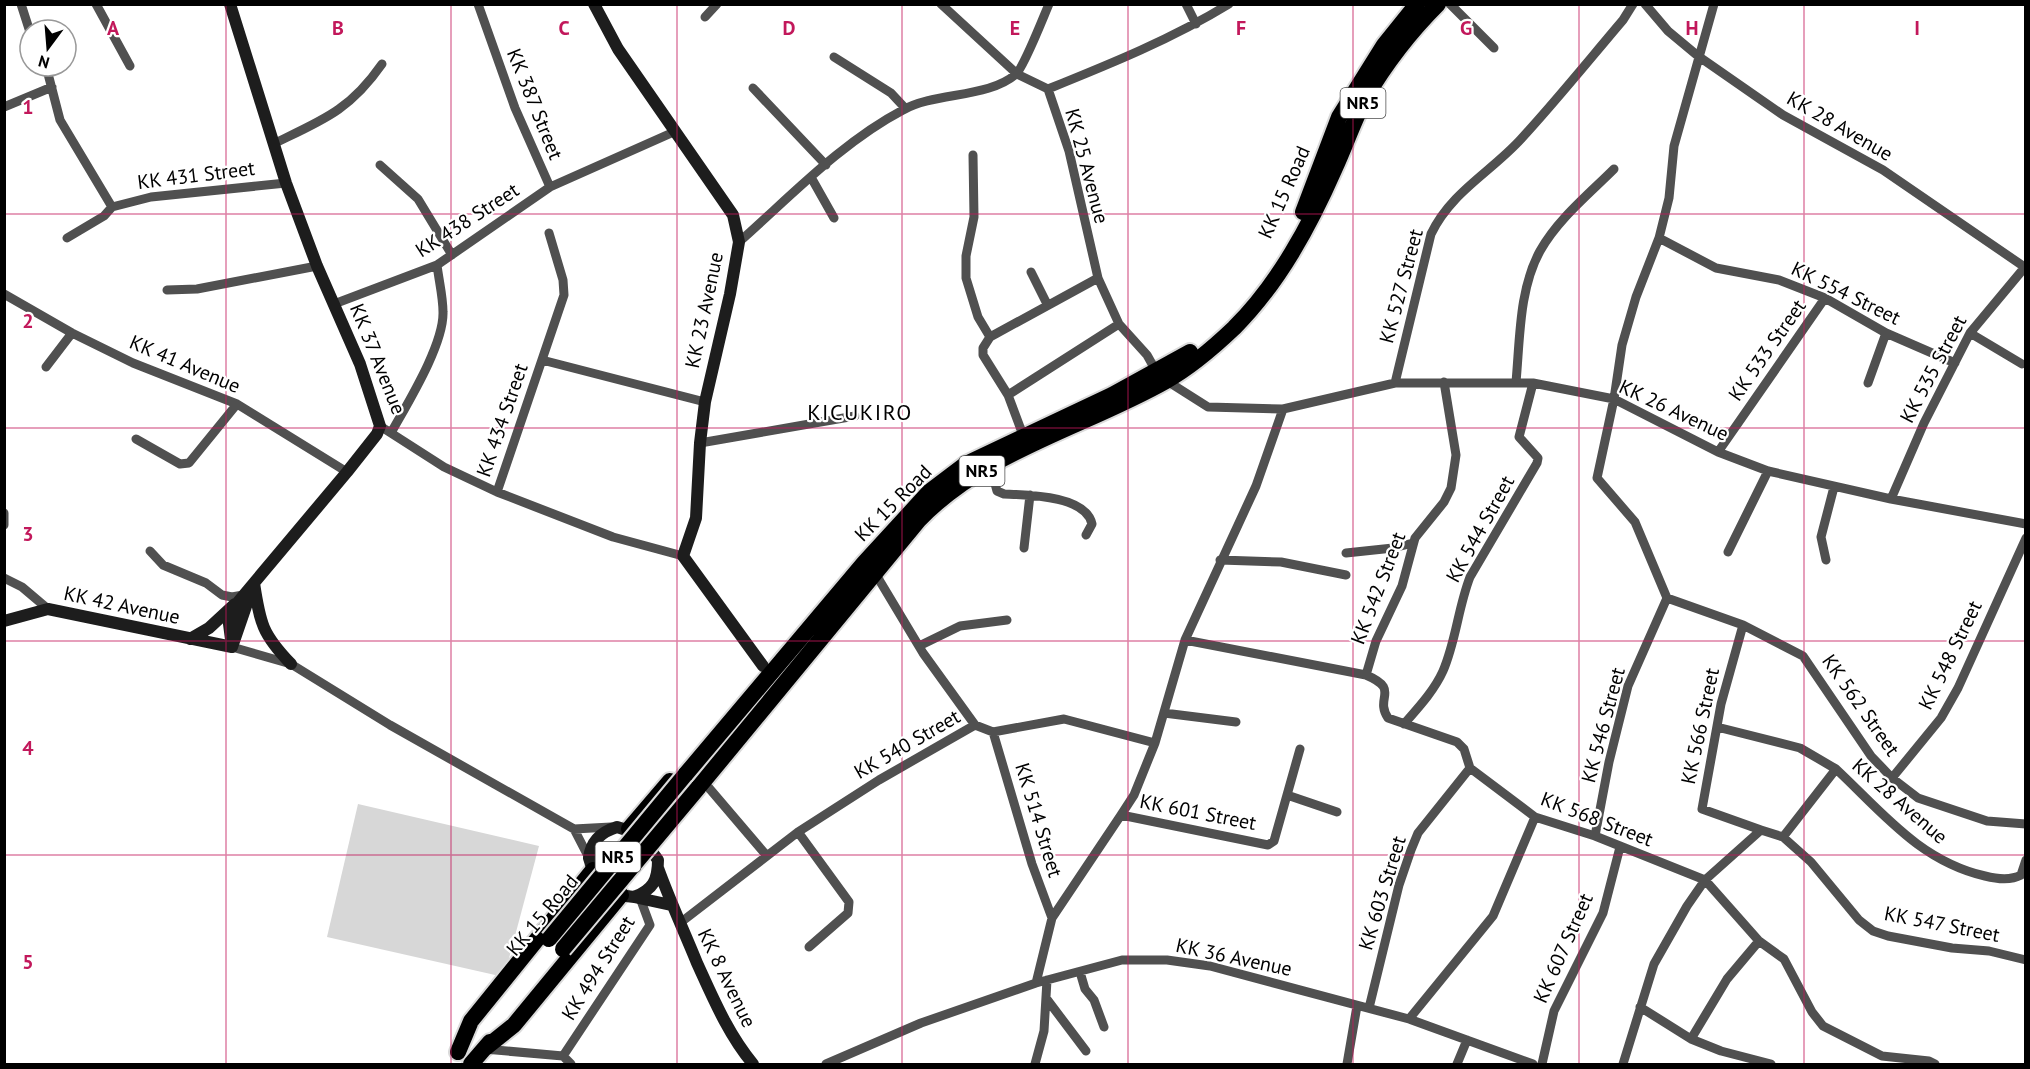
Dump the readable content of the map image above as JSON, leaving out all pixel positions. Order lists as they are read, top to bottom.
{
  "streets": {
    "highway": ["NR5", "KK 15 Road"],
    "main road": [
      "KK 23 Avenue",
      "KK 37 Avenue",
      "KK 42 Avenue",
      "KK 8 Avenue"
    ],
    "street": [
      "KK 387 Street",
      "KK 28 Avenue",
      "KK 25 Avenue",
      "KK 431 Street",
      "KK 438 Street",
      "KK 527 Street",
      "KK 554 Street",
      "KK 533 Street",
      "KK 41 Avenue",
      "KK 535 Street",
      "KK 26 Avenue",
      "KK 434 Street",
      "KK 544 Street",
      "KK 542 Street",
      "KK 548 Street",
      "KK 562 Street",
      "KK 546 Street",
      "KK 566 Street",
      "KK 540 Street",
      "KK 601 Street",
      "KK 568 Street",
      "KK 514 Street",
      "KK 603 Street",
      "KK 547 Street",
      "KK 607 Street",
      "KK 36 Avenue",
      "KK 494 Street"
    ]
  },
  "crossings": [
    ["KK 387 Street", "KK 438 Street"],
    ["KK 387 Street", "KK 23 Avenue"],
    ["KK 28 Avenue", "KK 535 Street"],
    ["KK 28 Avenue", "KK 547 Street"],
    ["KK 25 Avenue", "KK 15 Road"],
    ["KK 25 Avenue", "KK 26 Avenue"],
    ["KK 431 Street", "KK 37 Avenue"],
    ["KK 15 Road", "KK 26 Avenue"],
    ["KK 438 Street", "KK 37 Avenue"],
    ["KK 527 Street", "KK 26 Avenue"],
    ["KK 554 Street", "KK 533 Street"],
    ["KK 554 Street", "KK 535 Street"],
    ["KK 23 Avenue", "KK 37 Avenue"],
    ["KK 533 Street", "KK 26 Avenue"],
    ["KK 37 Avenue", "KK 434 Street"],
    ["KK 535 Street", "KK 26 Avenue"],
    ["KK 26 Avenue", "KK 544 Street"],
    ["KK 26 Avenue", "KK 542 Street"],
    ["KK 544 Street", "KK 568 Street"],
    ["KK 542 Street", "KK 568 Street"],
    ["KK 548 Street", "KK 562 Street"],
    ["KK 562 Street", "KK 546 Street"],
    ["KK 562 Street", "KK 566 Street"],
    ["KK 546 Street", "KK 568 Street"],
    ["KK 540 Street", "KK 514 Street"],
    ["KK 540 Street", "KK 8 Avenue"],
    ["KK 601 Street", "KK 514 Street"],
    ["KK 601 Street", "KK 36 Avenue"],
    ["KK 568 Street", "KK 603 Street"],
    ["KK 568 Street", "KK 607 Street"],
    ["KK 603 Street", "KK 36 Avenue"],
    ["KK 494 Street", "KK 8 Avenue"]
  ],
  "districts": ["KICUKIRO"],
  "north": "bottom",
  "grid": {
    "columns": [
      "A",
      "B",
      "C",
      "D",
      "E",
      "F",
      "G",
      "H",
      "I"
    ],
    "rows": [
      "1",
      "2",
      "3",
      "4",
      "5"
    ]
  }
}
